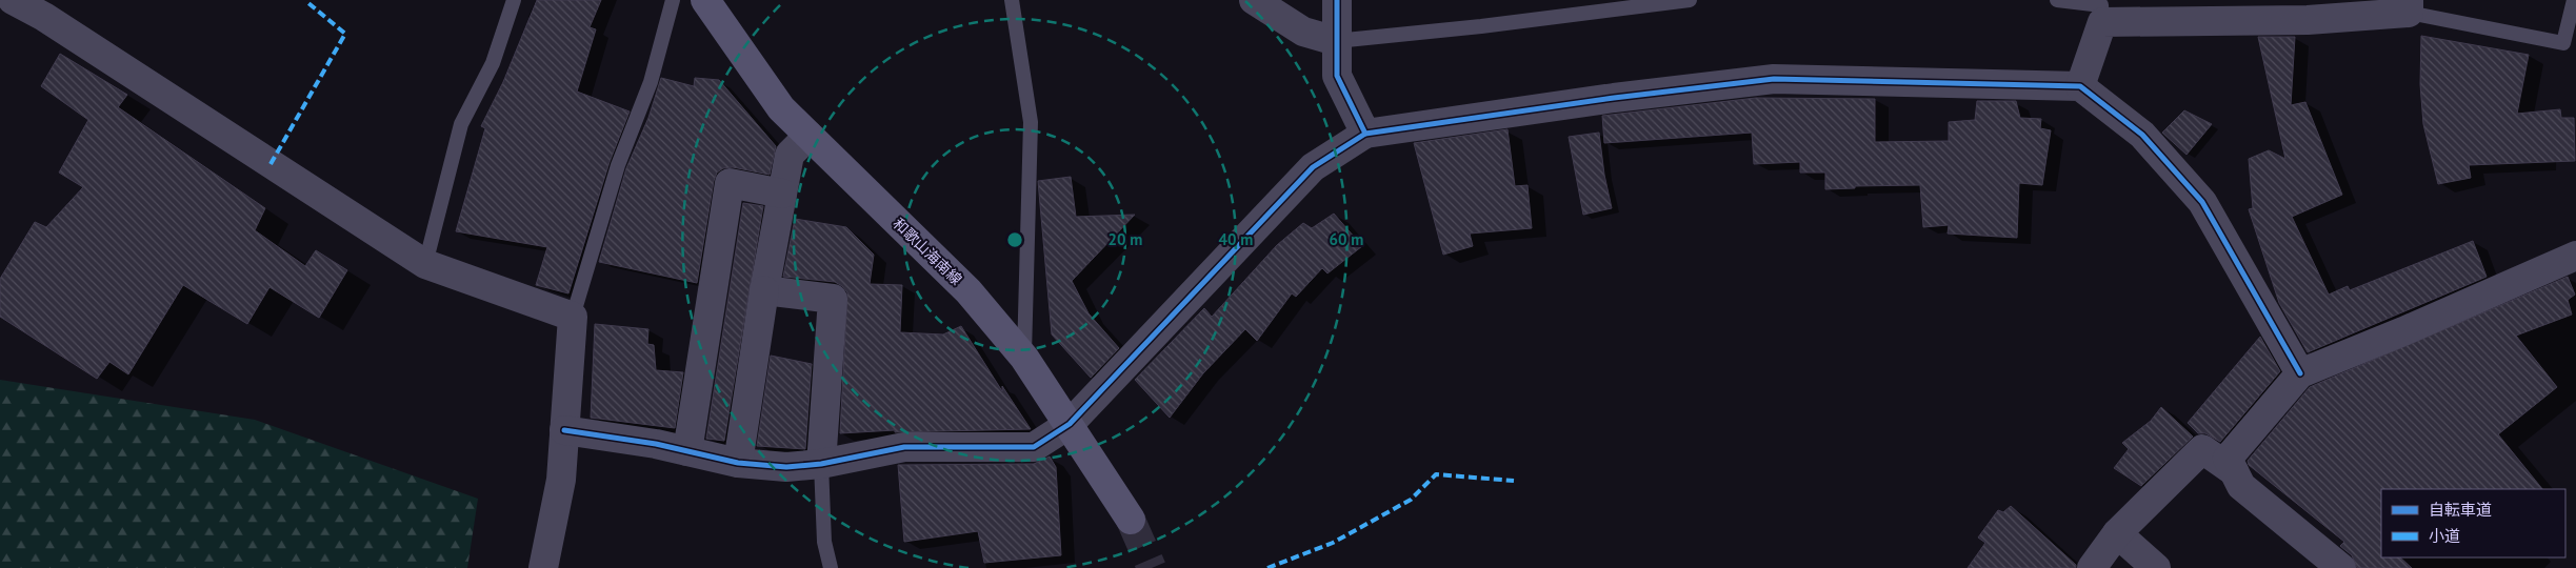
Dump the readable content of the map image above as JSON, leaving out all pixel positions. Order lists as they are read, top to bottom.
{
  "streets": {
    "main road": ["和歌山海南線"]
  },
  "legend": ["自転車道", "小道"],
  "rings": ["20 m", "40 m", "60 m"]
}
